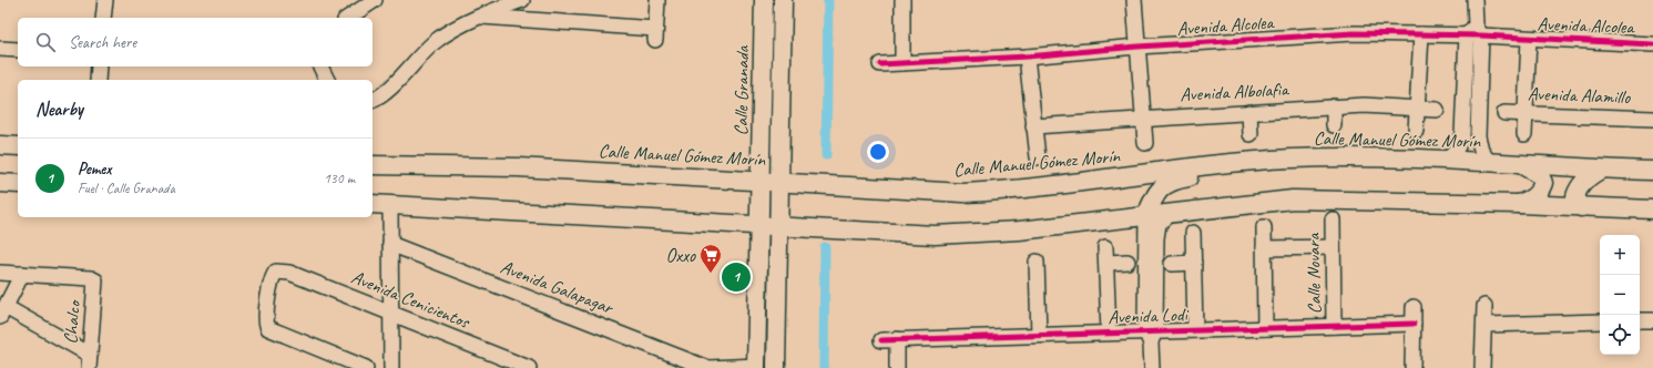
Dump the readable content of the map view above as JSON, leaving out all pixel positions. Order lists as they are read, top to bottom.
{
  "streets": {
    "main road": ["Calle Granada", "Calle Manuel Gómez Morín"],
    "street": [
      "Avenida Alcolea",
      "Avenida Albolafia",
      "Avenida Alamillo",
      "Calle Novara",
      "Avenida Galapagar",
      "Avenida Cenicientos",
      "Avenida Lodi",
      "Chalco"
    ]
  },
  "crossings": [
    ["Calle Granada", "Calle Manuel Gómez Morín"],
    ["Calle Granada", "Avenida Galapagar"],
    ["Calle Novara", "Avenida Lodi"]
  ],
  "places": {
    "supermarket": ["Oxxo"]
  },
  "page": {
    "search": "Search here",
    "heading": "Nearby",
    "list": [
      {
        "mark": "1",
        "name": "Pemex",
        "note": "Fuel · Calle Granada",
        "value": "130 m"
      }
    ],
    "map_buttons": ["+", "−"],
    "pins": "1"
  }
}
